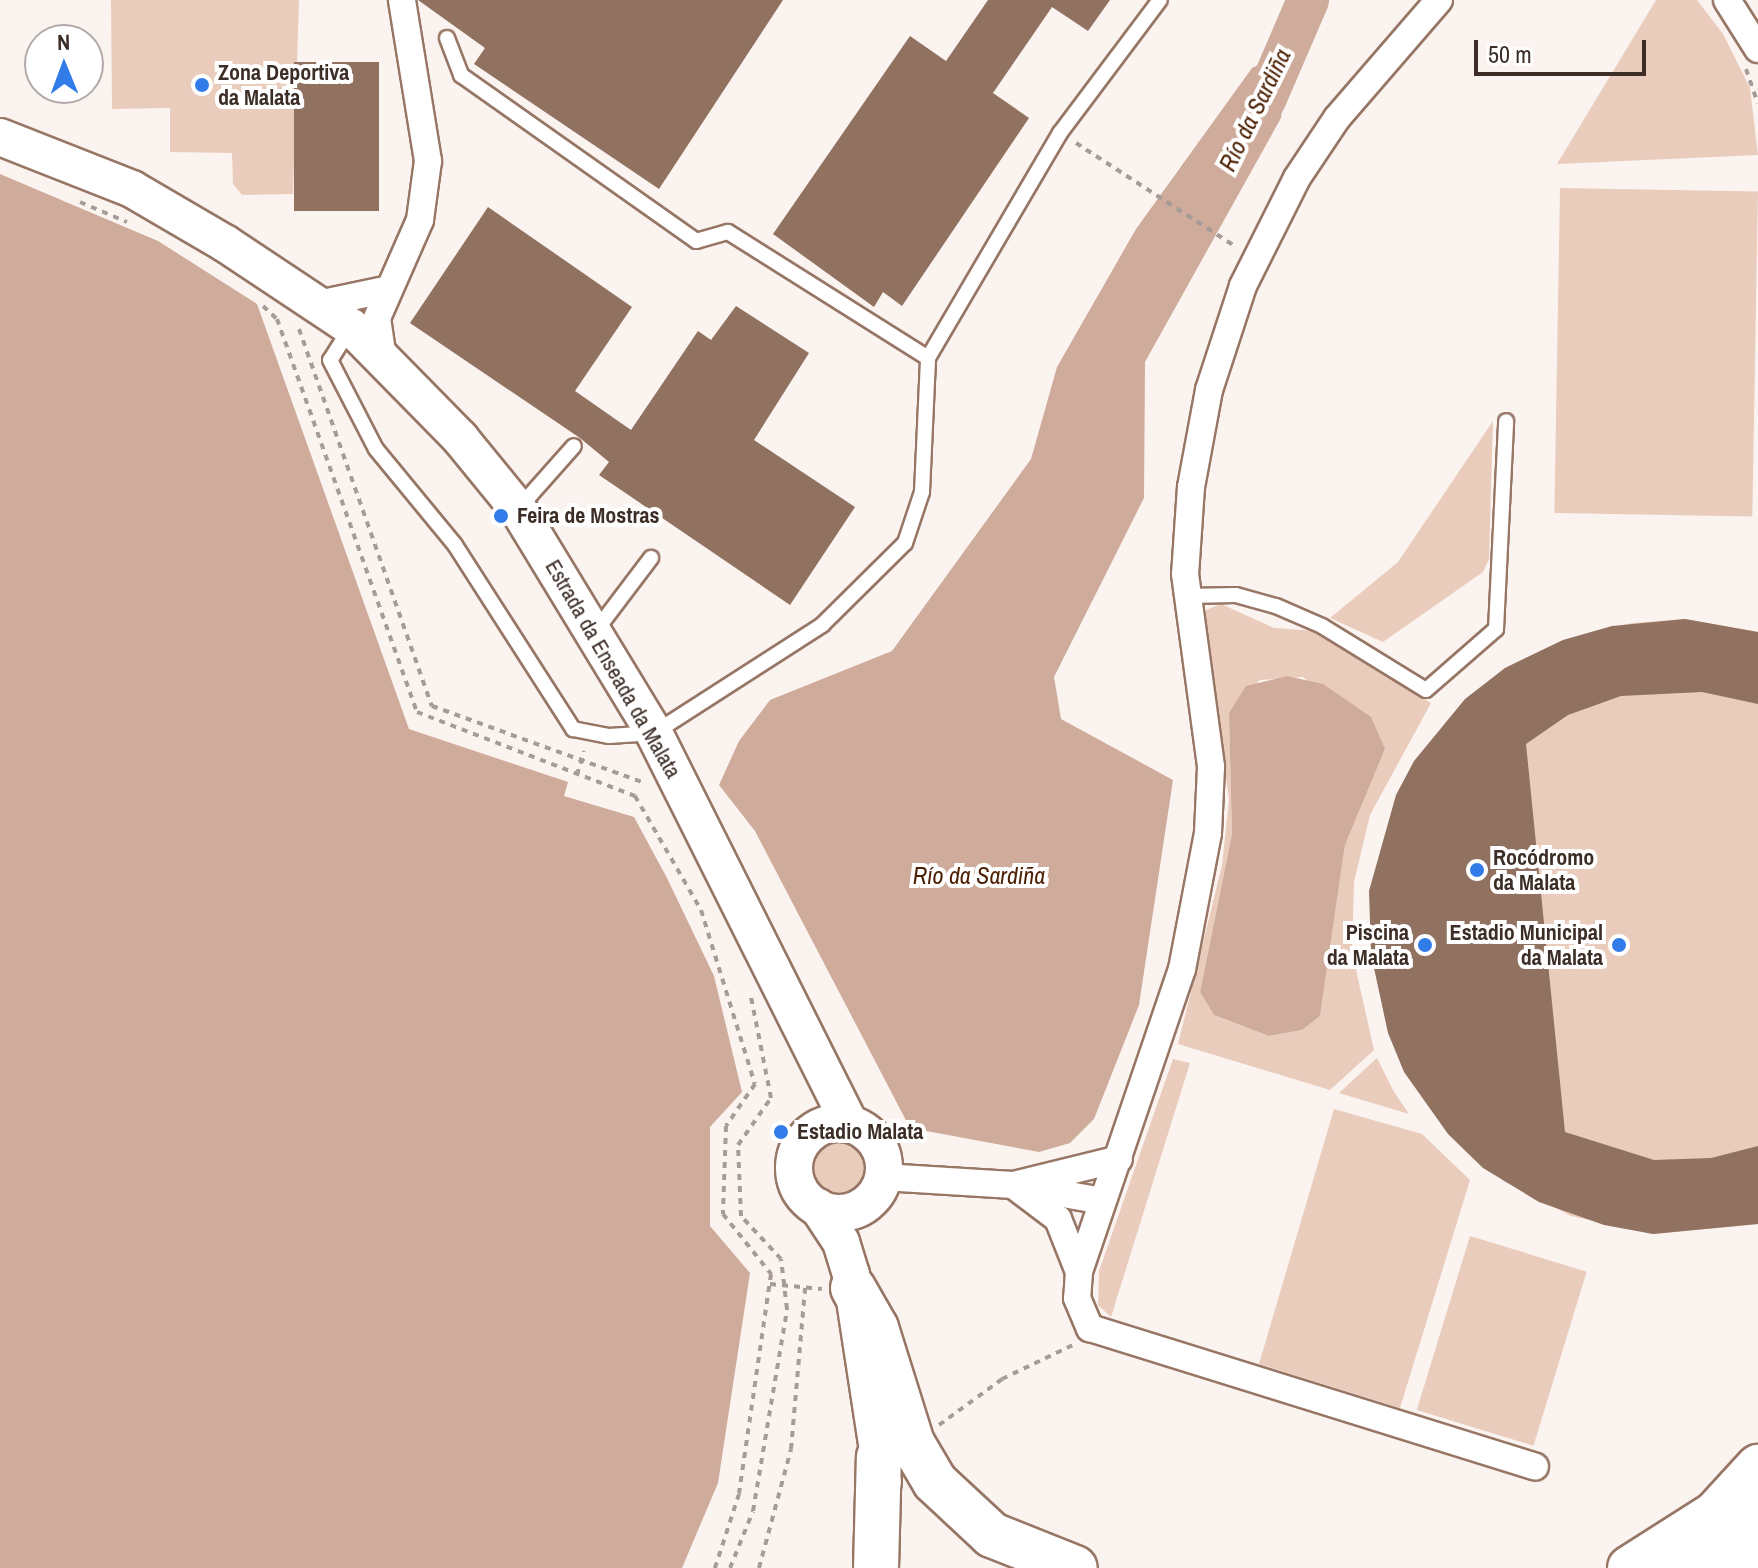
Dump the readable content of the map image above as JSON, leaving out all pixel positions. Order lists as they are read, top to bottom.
{
  "streets": {
    "main road": ["Estrada da Enseada da Malata"]
  },
  "water": ["Río da Sardiña"],
  "places": [
    "Zona Deportiva da Malata",
    "Feira de Mostras",
    "Rocódromo da Malata",
    "Piscina da Malata",
    "Estadio Municipal da Malata",
    "Estadio Malata"
  ],
  "scale_bar": "50 m",
  "north": "top"
}
